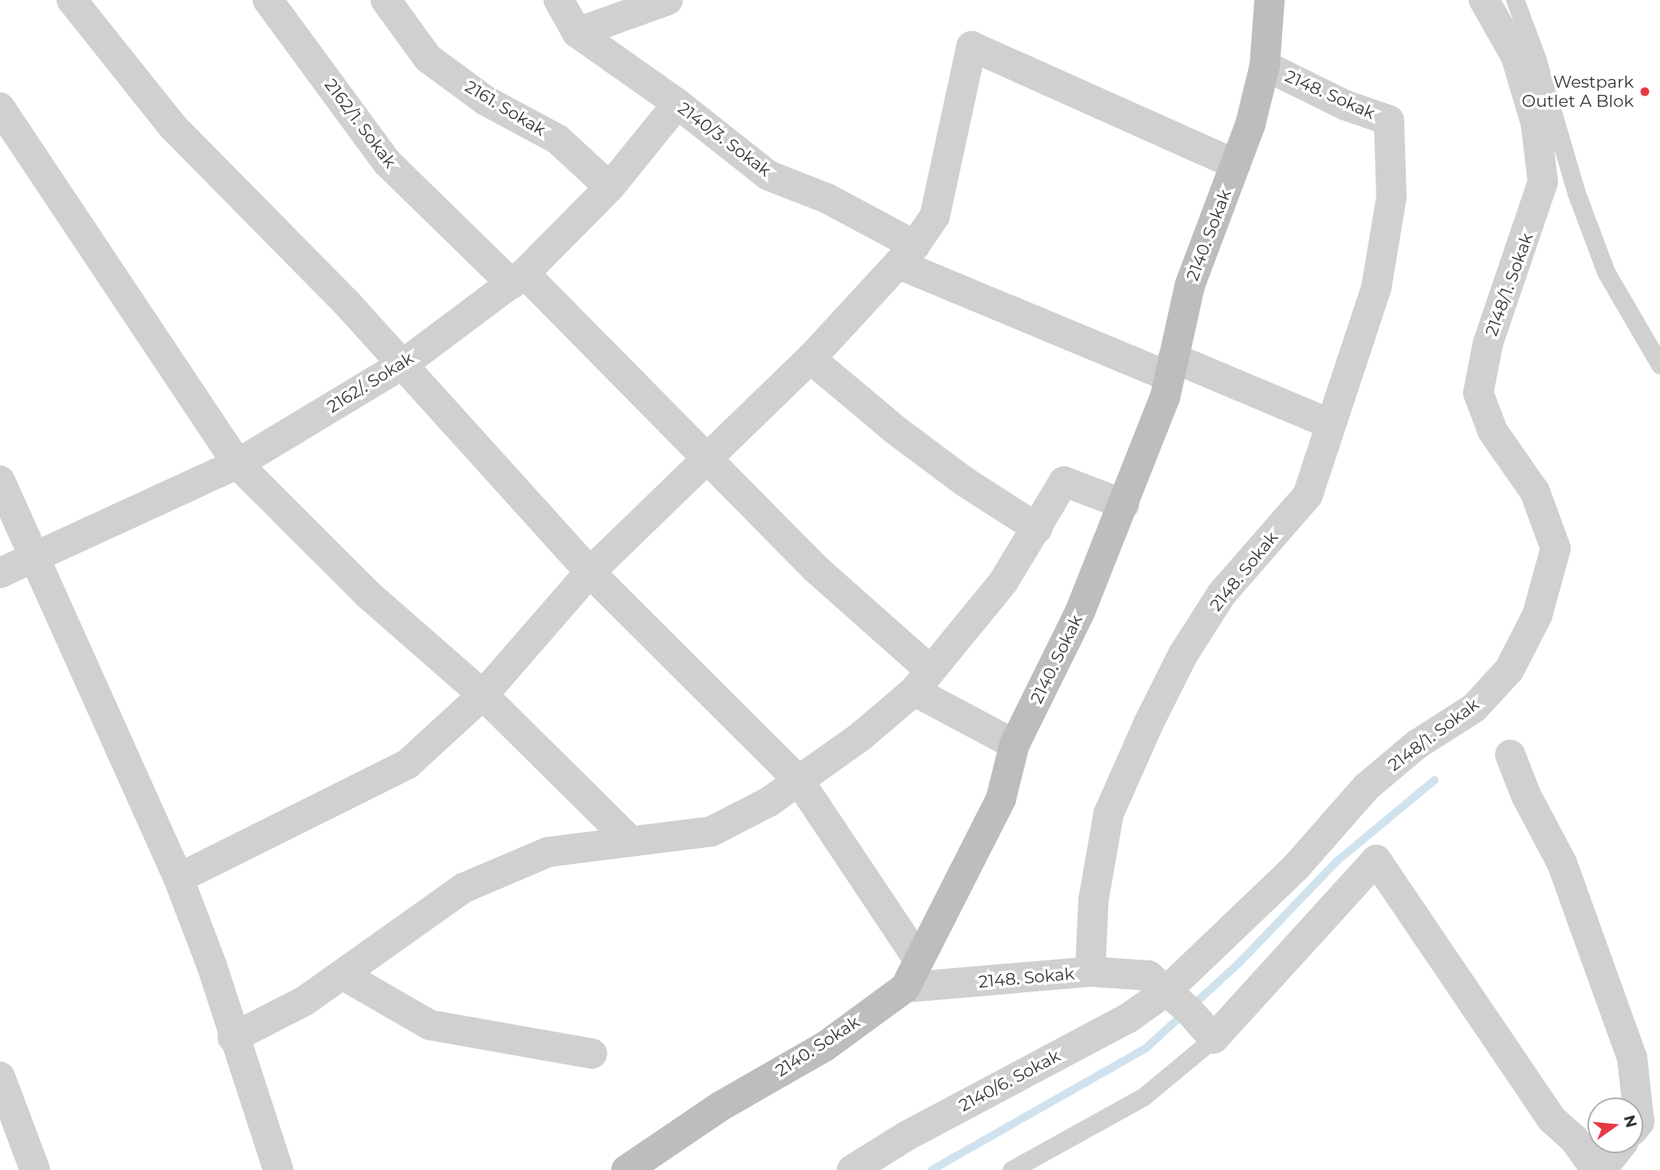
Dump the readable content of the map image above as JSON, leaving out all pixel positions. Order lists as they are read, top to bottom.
{
  "streets": {
    "street": [
      "2148. Sokak",
      "2161. Sokak",
      "2162/1. Sokak",
      "2140/3. Sokak",
      "2140. Sokak",
      "2148/1. Sokak",
      "2162/. Sokak",
      "2140/6. Sokak"
    ]
  },
  "crossings": [
    ["2148. Sokak", "2140/3. Sokak"],
    ["2148. Sokak", "2140. Sokak"],
    ["2161. Sokak", "2162/. Sokak"],
    ["2162/1. Sokak", "2140. Sokak"],
    ["2162/1. Sokak", "2162/. Sokak"],
    ["2140/3. Sokak", "2140. Sokak"],
    ["2140/3. Sokak", "2162/. Sokak"],
    ["2148/1. Sokak", "2140/6. Sokak"]
  ],
  "places": ["Westpark Outlet A Blok"],
  "north": "right"
}
